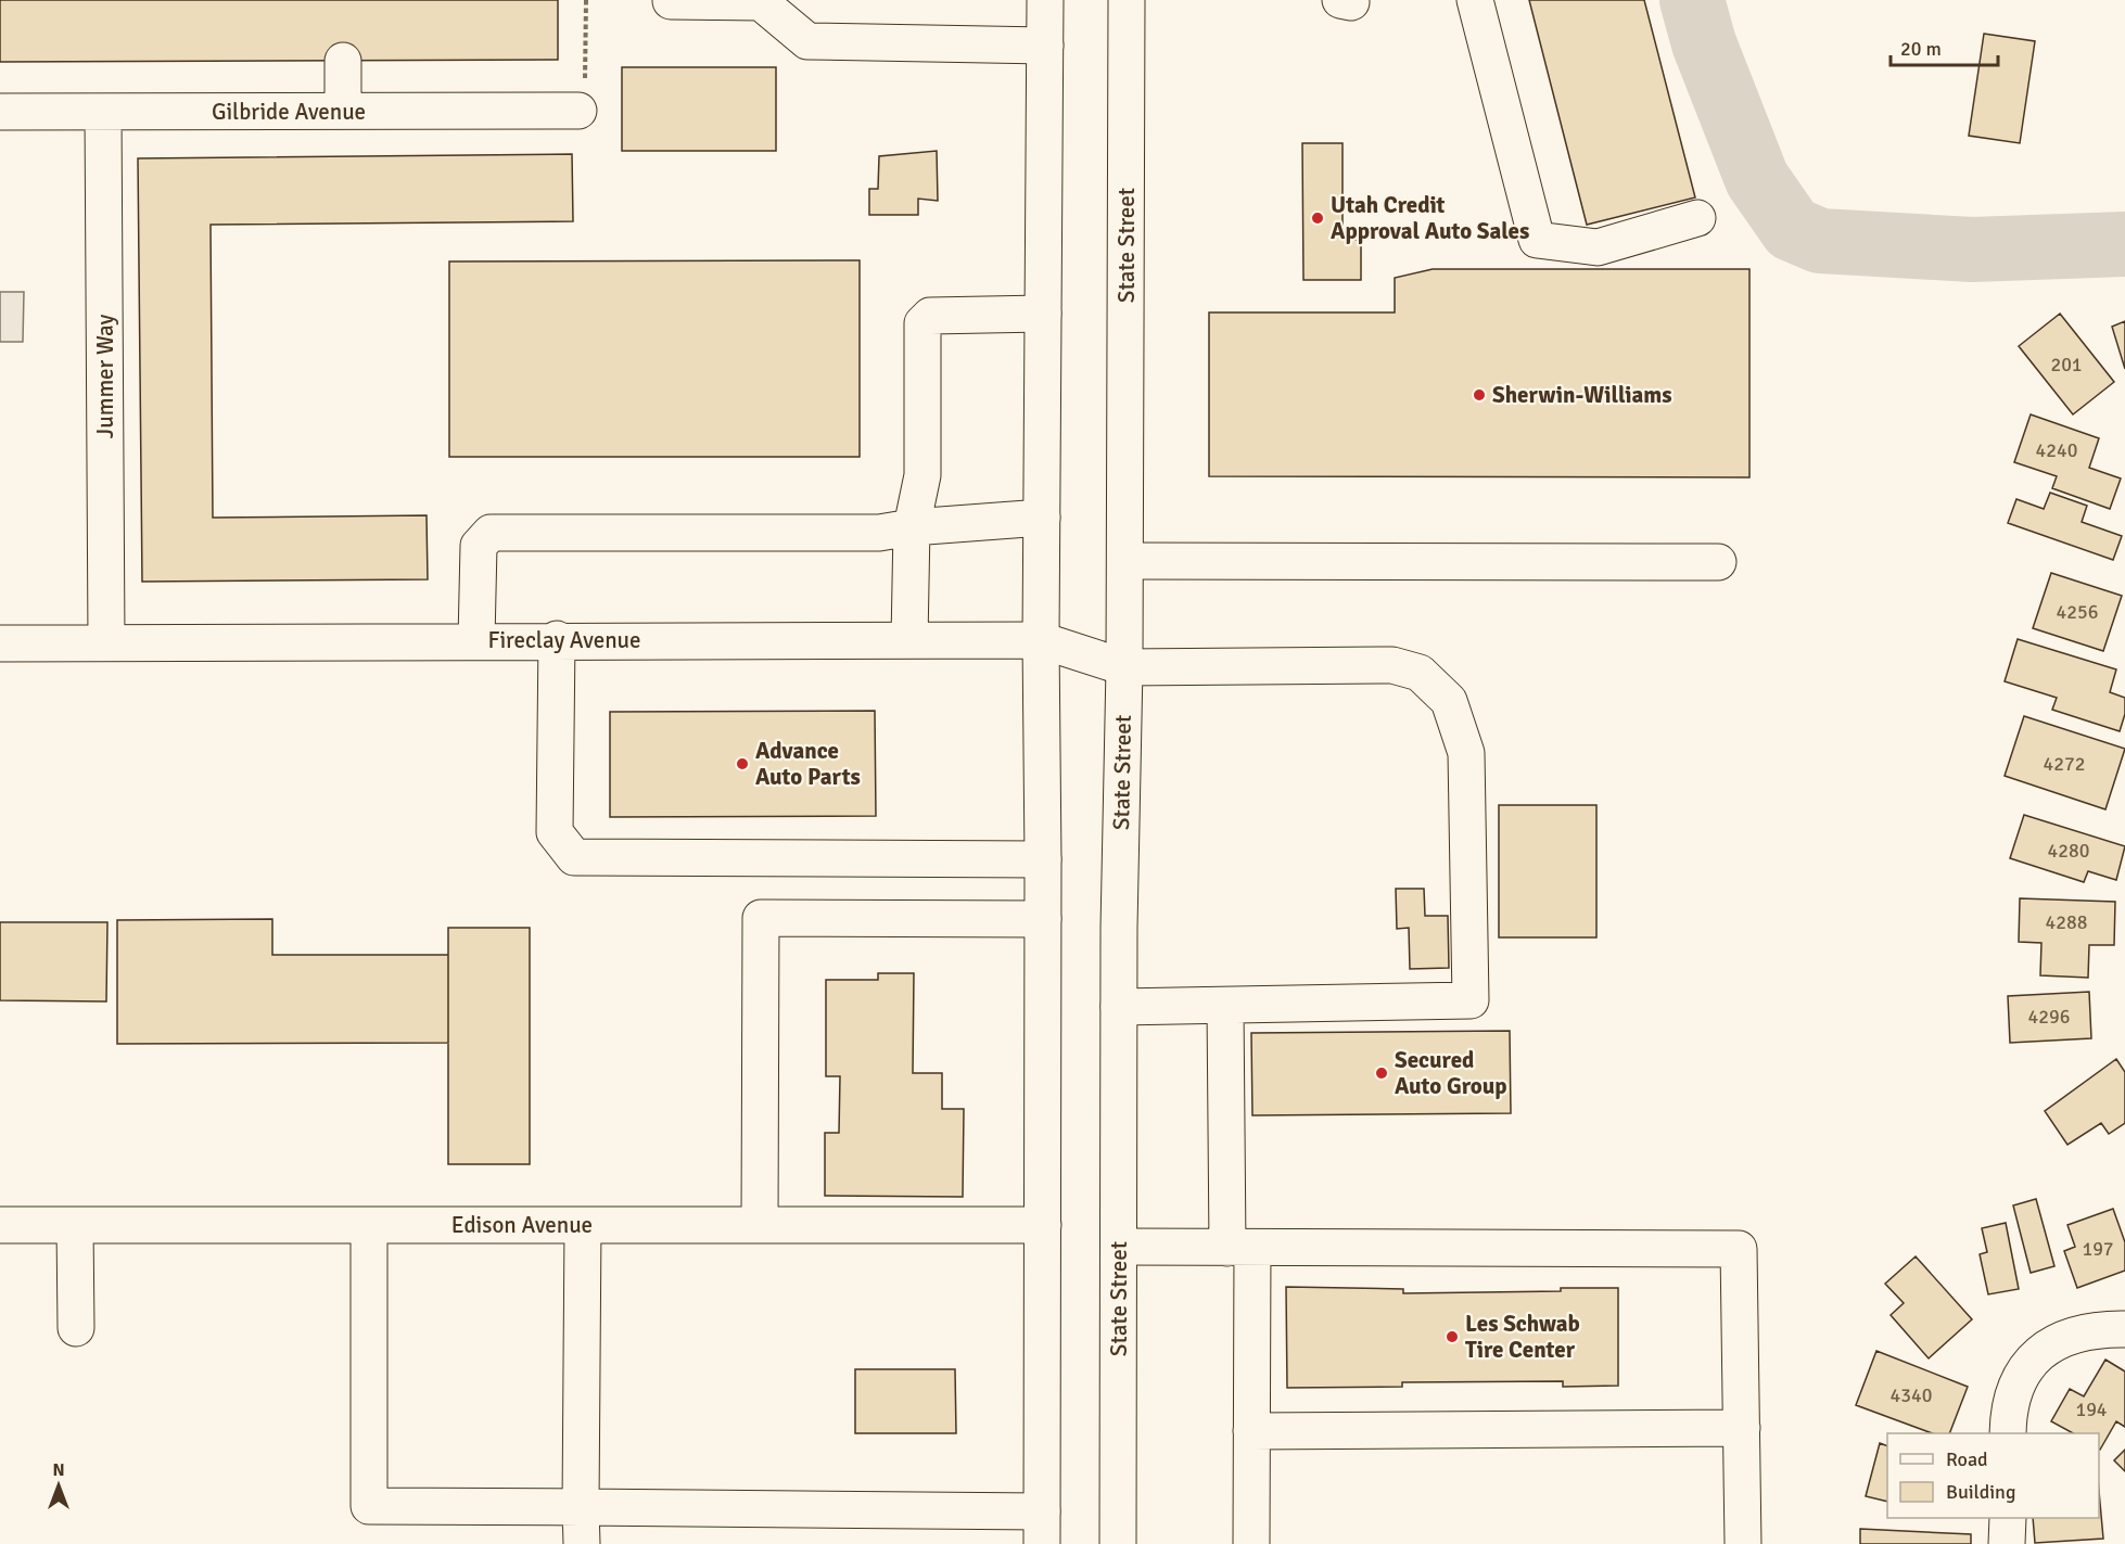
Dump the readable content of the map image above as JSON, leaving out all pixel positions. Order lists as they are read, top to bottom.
{
  "streets": {
    "street": [
      "Gilbride Avenue",
      "State Street",
      "Jummer Way",
      "Fireclay Avenue",
      "Edison Avenue"
    ]
  },
  "crossings": [
    ["Gilbride Avenue", "Jummer Way"],
    ["State Street", "Fireclay Avenue"],
    ["Jummer Way", "Fireclay Avenue"]
  ],
  "places": [
    "Utah Credit Approval Auto Sales",
    "Sherwin-Williams",
    "Advance Auto Parts",
    "Secured Auto Group",
    "Les Schwab Tire Center"
  ],
  "house_numbers": [
    "201",
    "4240",
    "4256",
    "4272",
    "4280",
    "4288",
    "4296",
    "197",
    "4340",
    "194"
  ],
  "legend": ["Road", "Building"],
  "scale_bar": "20 m",
  "north": "top"
}
